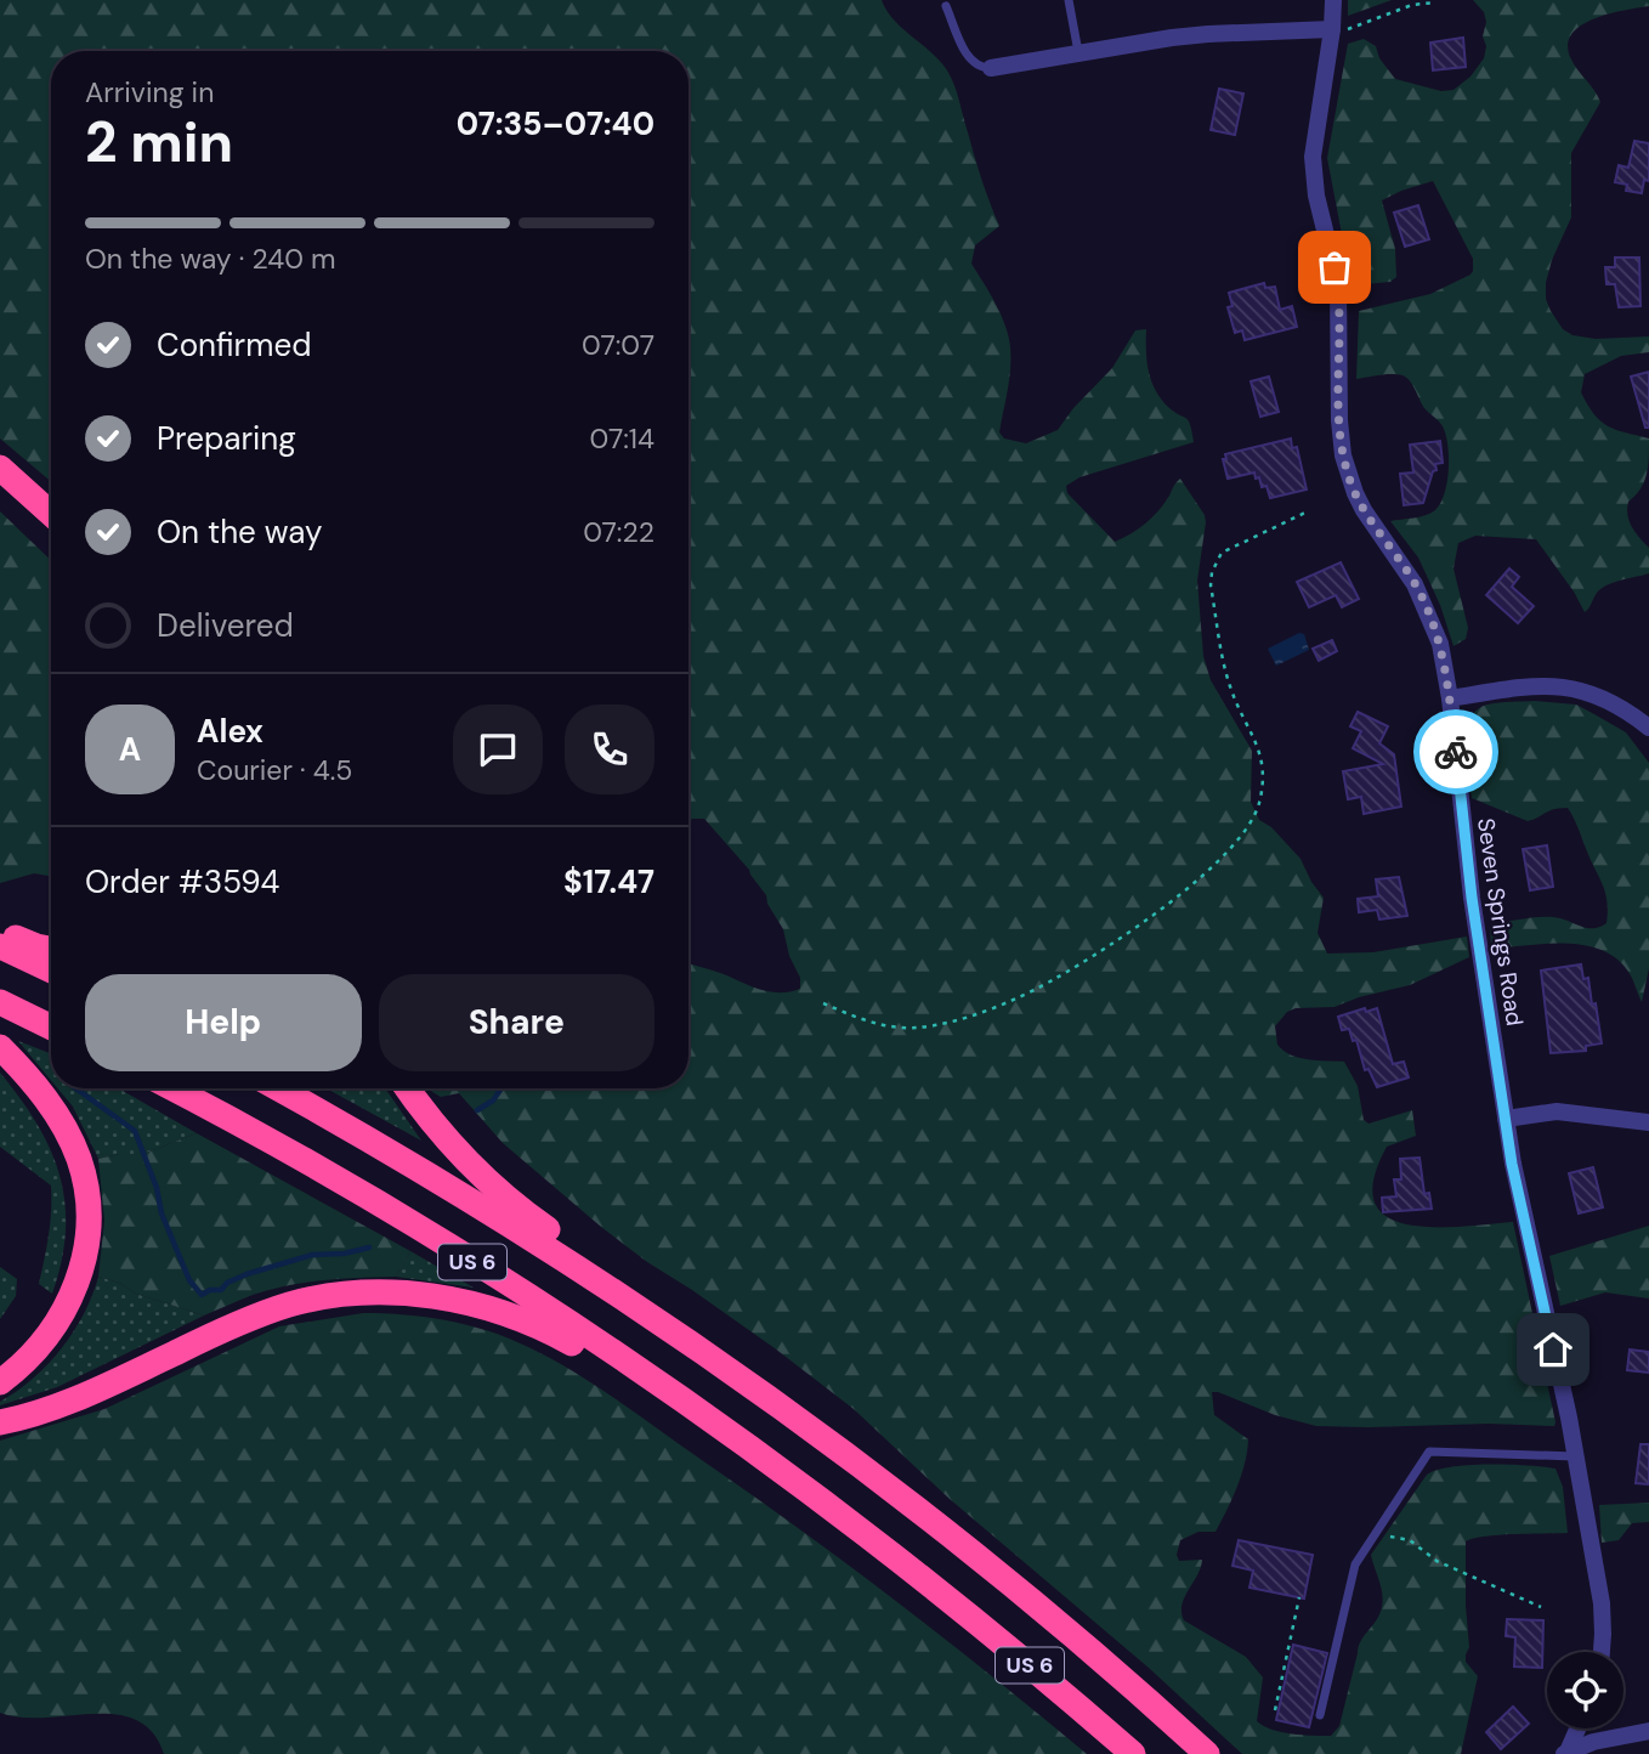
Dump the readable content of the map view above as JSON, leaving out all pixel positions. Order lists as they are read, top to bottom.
{
  "streets": {
    "highway": ["US 6"],
    "street": ["Seven Springs Road"]
  },
  "page": {
    "heading": ["2 min", "Arriving in", "07:35–07:40"],
    "panel": [
      "Alex",
      "Courier · 4.5",
      "Order #3594",
      "$17.47"
    ],
    "bar": "On the way · 240 m",
    "list": [
      ["Confirmed", "07:07"],
      ["Preparing", "07:14"],
      ["On the way", "07:22"],
      "Delivered"
    ],
    "round": "A",
    "buttons": ["Help", "Share"]
  }
}
